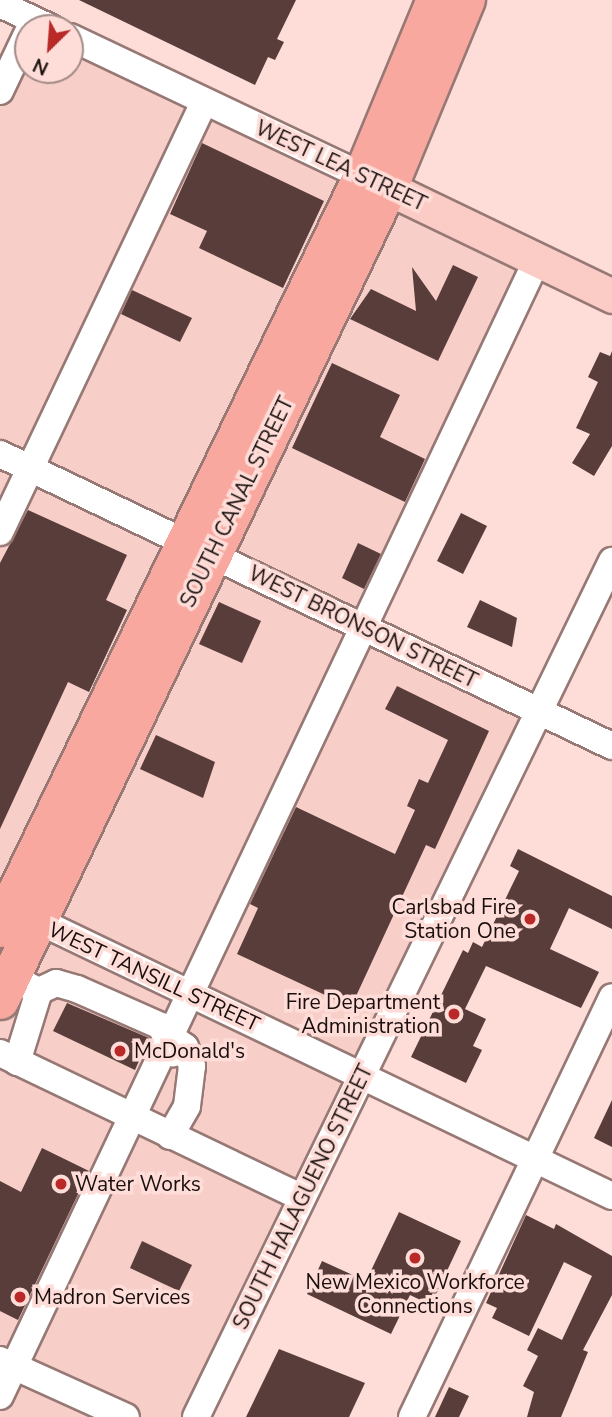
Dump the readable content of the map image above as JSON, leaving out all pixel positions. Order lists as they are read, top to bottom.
{
  "streets": {
    "highway": ["SOUTH CANAL STREET"],
    "main road": ["WEST LEA STREET"],
    "street": ["WEST BRONSON STREET", "WEST TANSILL STREET", "SOUTH HALAGUENO STREET"]
  },
  "crossings": [
    ["WEST LEA STREET", "SOUTH CANAL STREET"],
    ["SOUTH CANAL STREET", "WEST BRONSON STREET"],
    ["SOUTH CANAL STREET", "WEST TANSILL STREET"],
    ["WEST BRONSON STREET", "SOUTH HALAGUENO STREET"],
    ["WEST TANSILL STREET", "SOUTH HALAGUENO STREET"]
  ],
  "places": [
    "Carlsbad Fire Station One",
    "Fire Department Administration",
    "McDonald's",
    "Water Works",
    "New Mexico Workforce Connections",
    "Madron Services"
  ],
  "north": "bottom left"
}
